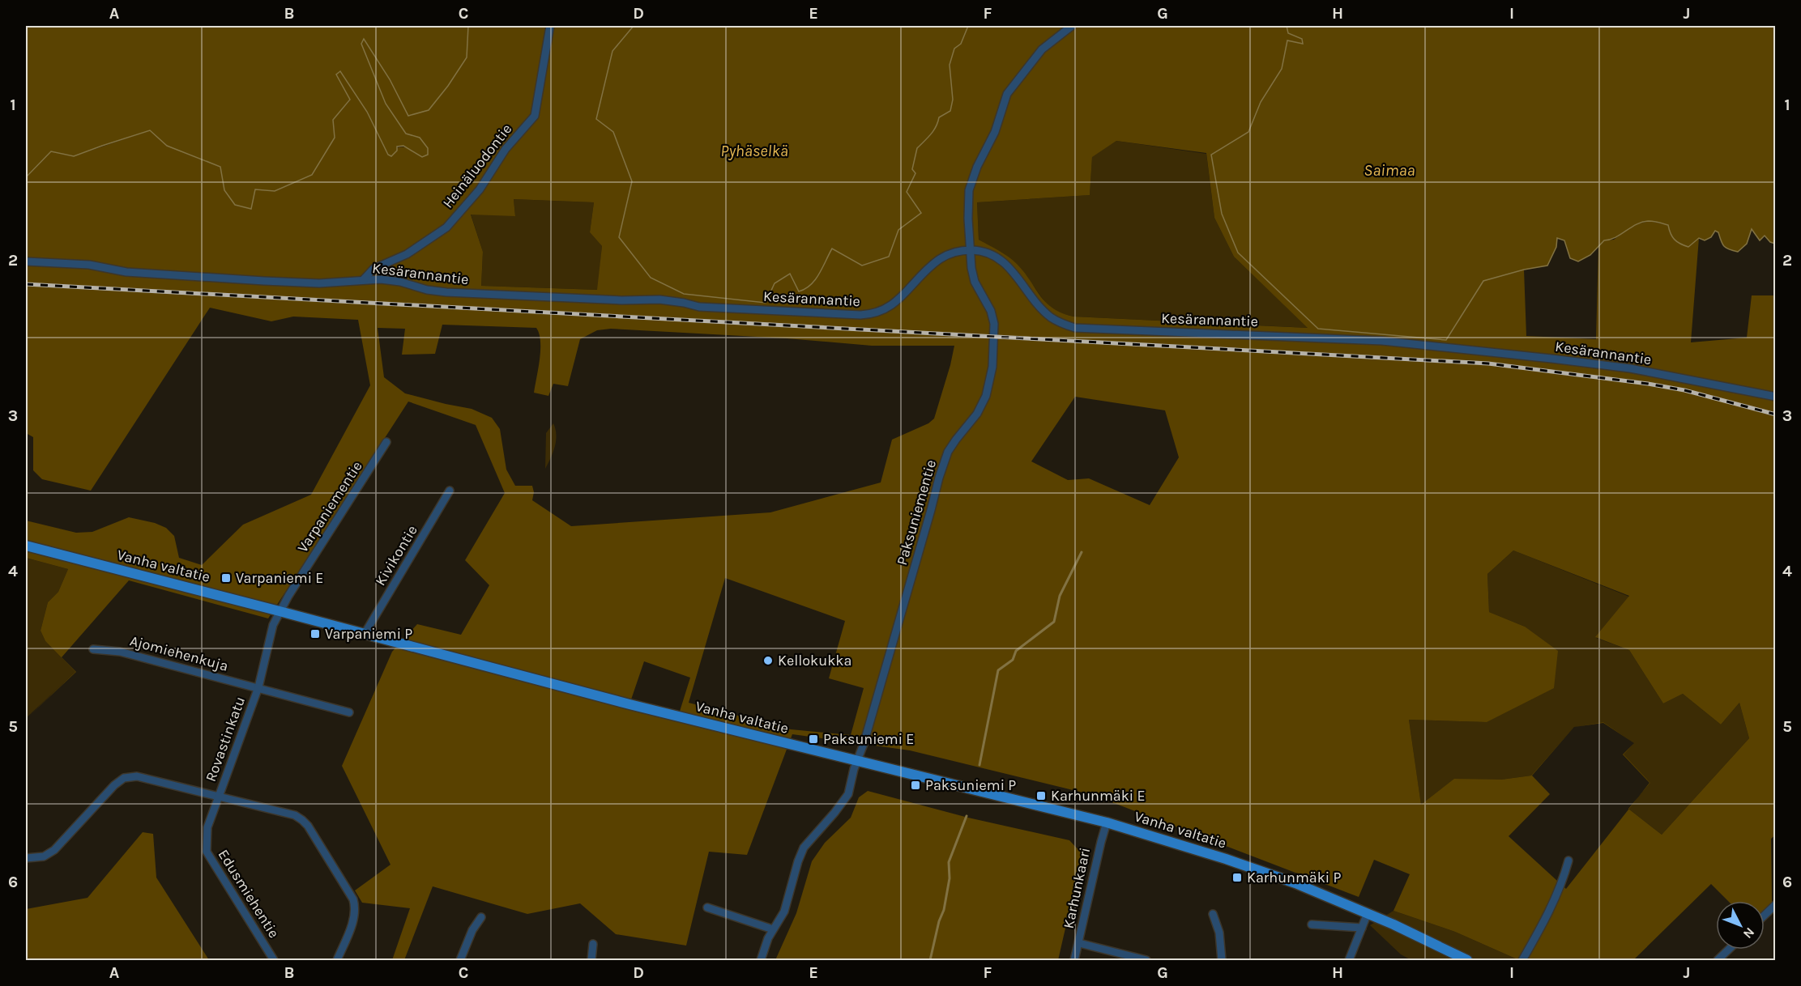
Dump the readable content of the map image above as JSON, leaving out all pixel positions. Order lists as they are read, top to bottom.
{
  "streets": {
    "main road": ["Vanha valtatie"],
    "street": [
      "Heinäluodontie",
      "Kesärannantie",
      "Varpaniementie",
      "Paksuniementie",
      "Kivikontie",
      "Ajomiehenkuja",
      "Rovastinkatu",
      "Karhunkaari",
      "Edusmiehentie"
    ]
  },
  "crossings": [
    ["Heinäluodontie", "Kesärannantie"],
    ["Kesärannantie", "Paksuniementie"],
    ["Varpaniementie", "Vanha valtatie"],
    ["Varpaniementie", "Rovastinkatu"],
    ["Paksuniementie", "Vanha valtatie"],
    ["Kivikontie", "Vanha valtatie"],
    ["Vanha valtatie", "Rovastinkatu"],
    ["Vanha valtatie", "Karhunkaari"],
    ["Ajomiehenkuja", "Rovastinkatu"],
    ["Rovastinkatu", "Edusmiehentie"]
  ],
  "water": ["Pyhäselkä", "Saimaa"],
  "places": {
    "transit": [
      "Varpaniemi E",
      "Varpaniemi P",
      "Paksuniemi E",
      "Paksuniemi P",
      "Karhunmäki E",
      "Karhunmäki P"
    ],
    "other": ["Kellokukka"]
  },
  "north": "bottom right",
  "grid": {
    "columns": [
      "A",
      "B",
      "C",
      "D",
      "E",
      "F",
      "G",
      "H",
      "I",
      "J"
    ],
    "rows": [
      "1",
      "2",
      "3",
      "4",
      "5",
      "6"
    ]
  }
}
